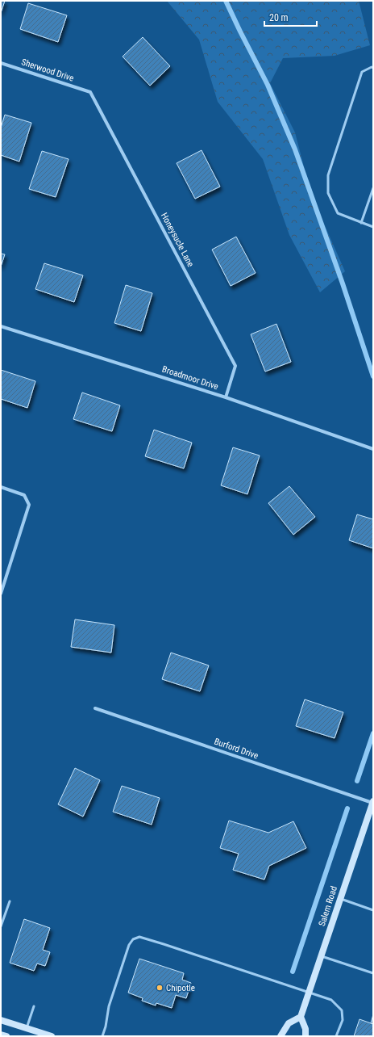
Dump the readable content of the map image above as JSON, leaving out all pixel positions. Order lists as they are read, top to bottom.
{
  "streets": {
    "main road": ["Salem Road"],
    "street": [
      "Sherwood Drive",
      "Honeysucle Lane",
      "Broadmoor Drive",
      "Burford Drive"
    ]
  },
  "crossings": [
    ["Sherwood Drive", "Honeysucle Lane"],
    ["Honeysucle Lane", "Broadmoor Drive"],
    ["Burford Drive", "Salem Road"]
  ],
  "places": ["Chipotle"],
  "scale_bar": "20 m"
}
